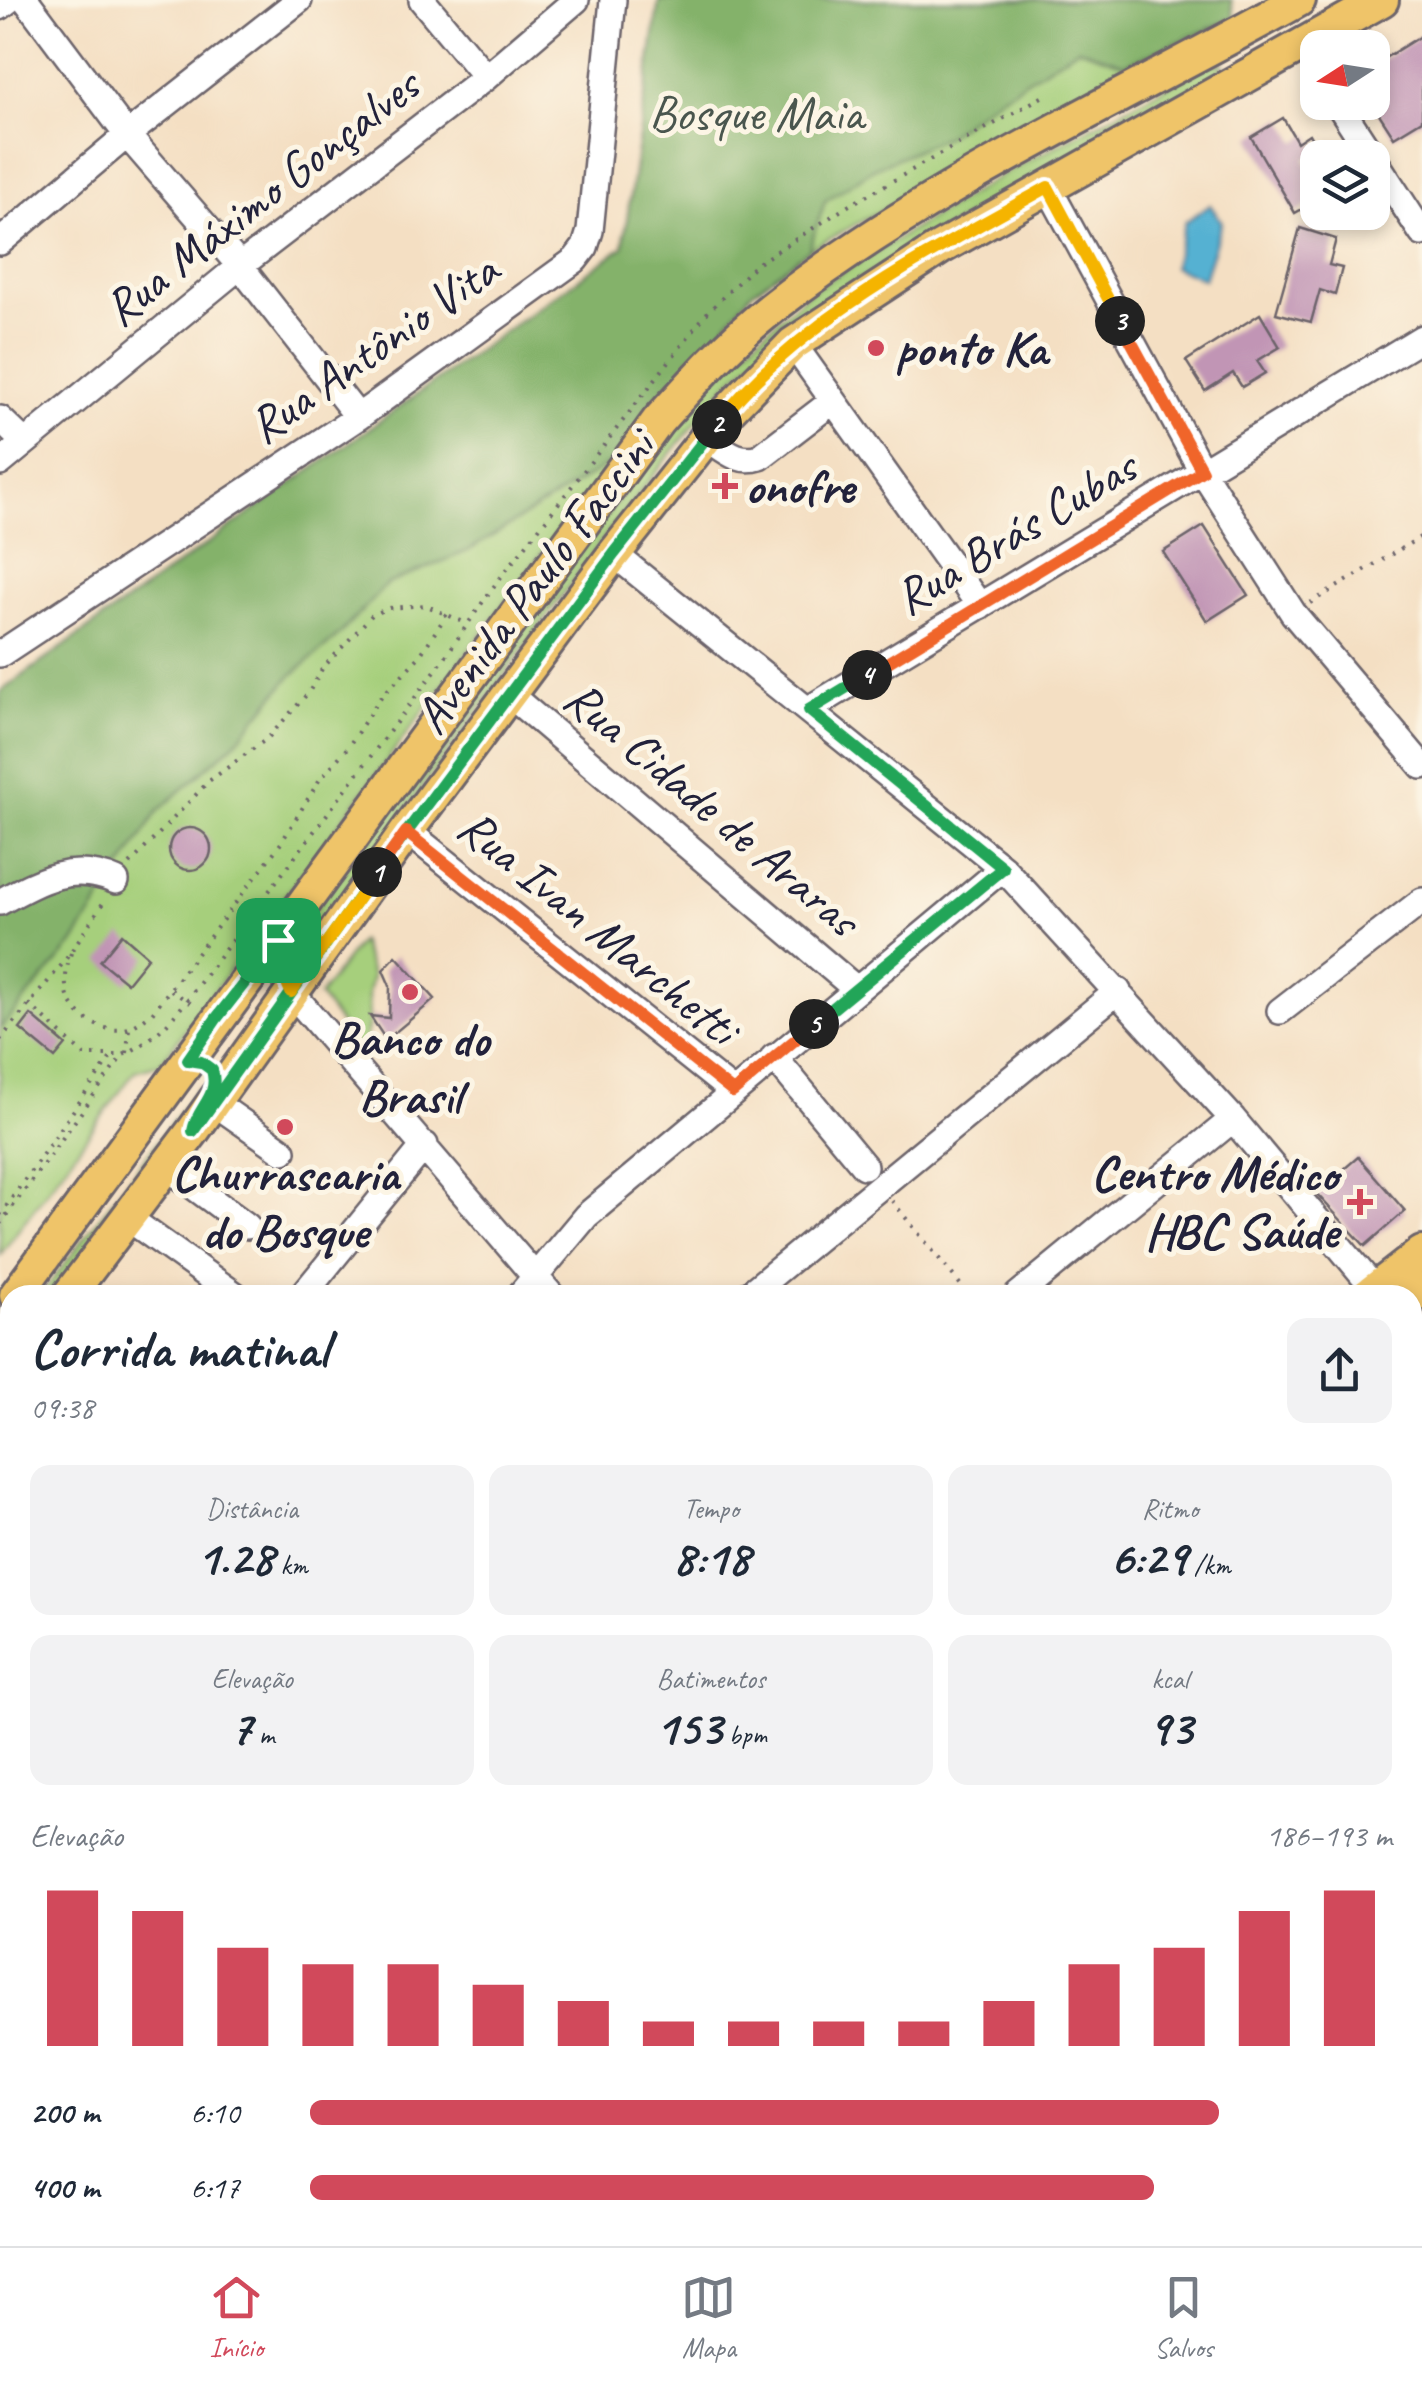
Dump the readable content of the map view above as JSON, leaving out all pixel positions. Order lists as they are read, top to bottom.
{
  "streets": {
    "main road": ["Avenida Paulo Faccini"],
    "street": [
      "Rua Máximo Gonçalves",
      "Rua Antônio Vita",
      "Rua Brás Cubas",
      "Rua Cidade de Araras",
      "Rua Ivan Marchetti"
    ]
  },
  "crossings": [
    ["Avenida Paulo Faccini", "Rua Cidade de Araras"],
    ["Avenida Paulo Faccini", "Rua Ivan Marchetti"]
  ],
  "parks": ["Bosque Maia"],
  "places": {
    "other": ["ponto Ka", "Banco do Brasil", "Churrascaria do Bosque"],
    "health": ["onofre", "Centro Médico HBC Saúde"]
  },
  "north": "left",
  "page": {
    "pins": [
      "3",
      "2",
      "4",
      "1",
      "5"
    ],
    "heading": ["Corrida matinal", "09:38"],
    "stats": [
      ["Distância", "1.28 km"],
      ["Tempo", "8:18"],
      ["Ritmo", "6:29 /km"],
      ["Elevação", "7 m"],
      ["Batimentos", "153 bpm"],
      ["kcal", "93"]
    ],
    "chart": ["Elevação", "186–193 m"],
    "list": [
      {
        "name": "200 m",
        "note": "6:10"
      },
      {
        "name": "400 m",
        "note": "6:17"
      }
    ],
    "tabs": ["Início", "Mapa", "Salvos"]
  }
}
